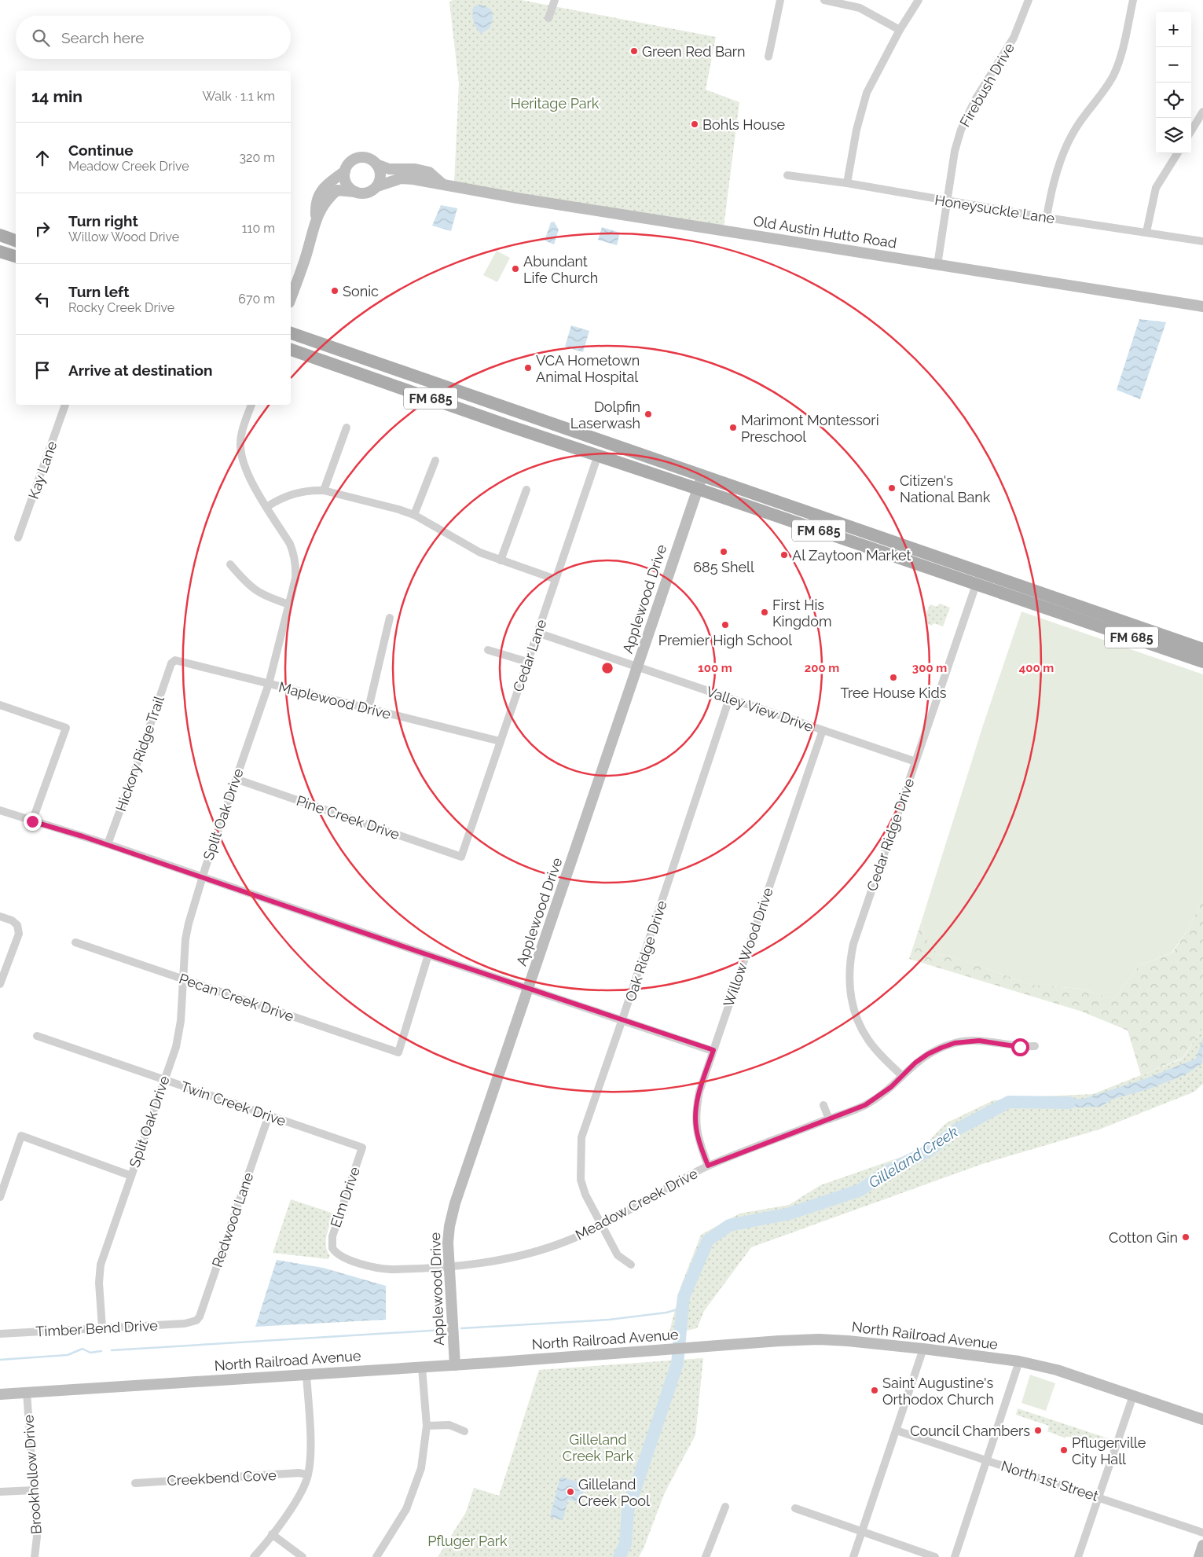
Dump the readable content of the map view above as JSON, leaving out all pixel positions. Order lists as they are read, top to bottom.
{
  "streets": {
    "main road": ["FM 685"],
    "street": [
      "Firebush Drive",
      "Honeysuckle Lane",
      "Old Austin Hutto Road",
      "Kay Lane",
      "Applewood Drive",
      "Cedar Lane",
      "Maplewood Drive",
      "Valley View Drive",
      "Hickory Ridge Trail",
      "Split Oak Drive",
      "Pine Creek Drive",
      "Cedar Ridge Drive",
      "Willow Wood Drive",
      "Oak Ridge Drive",
      "Pecan Creek Drive",
      "Twin Creek Drive",
      "Elm Drive",
      "Meadow Creek Drive",
      "Redwood Lane",
      "Timber Bend Drive",
      "North Railroad Avenue",
      "Brookhollow Drive",
      "Creekbend Cove",
      "North 1st Street"
    ]
  },
  "crossings": [
    ["Firebush Drive", "Honeysuckle Lane"],
    ["Firebush Drive", "Old Austin Hutto Road"],
    ["FM 685", "Applewood Drive"],
    ["FM 685", "Cedar Lane"],
    ["FM 685", "Cedar Ridge Drive"],
    ["Applewood Drive", "Valley View Drive"],
    ["Applewood Drive", "Meadow Creek Drive"],
    ["Applewood Drive", "North Railroad Avenue"],
    ["Cedar Lane", "Maplewood Drive"],
    ["Cedar Lane", "Valley View Drive"],
    ["Cedar Lane", "Pine Creek Drive"],
    ["Maplewood Drive", "Hickory Ridge Trail"],
    ["Maplewood Drive", "Split Oak Drive"],
    ["Valley View Drive", "Cedar Ridge Drive"],
    ["Valley View Drive", "Willow Wood Drive"],
    ["Valley View Drive", "Oak Ridge Drive"],
    ["Split Oak Drive", "Pine Creek Drive"],
    ["Split Oak Drive", "Pecan Creek Drive"],
    ["Split Oak Drive", "Twin Creek Drive"],
    ["Split Oak Drive", "Timber Bend Drive"],
    ["Cedar Ridge Drive", "Meadow Creek Drive"],
    ["Willow Wood Drive", "Meadow Creek Drive"],
    ["Oak Ridge Drive", "Meadow Creek Drive"],
    ["Twin Creek Drive", "Elm Drive"],
    ["Twin Creek Drive", "Redwood Lane"],
    ["Elm Drive", "Meadow Creek Drive"],
    ["Redwood Lane", "Timber Bend Drive"],
    ["North Railroad Avenue", "Brookhollow Drive"]
  ],
  "water": ["Gilleland Creek"],
  "parks": ["Heritage Park", "Gilleland Creek Park", "Pfluger Park"],
  "places": [
    "Green Red Barn",
    "Bohls House",
    "Abundant Life Church",
    "Sonic",
    "VCA Hometown Animal Hospital",
    "Dolpfin Laserwash",
    "Marimont Montessori Preschool",
    "Citizen's National Bank",
    "685 Shell",
    "Al Zaytoon Market",
    "First His Kingdom",
    "Premier High School",
    "Tree House Kids",
    "Cotton Gin",
    "Saint Augustine's Orthodox Church",
    "Council Chambers",
    "Pflugerville City Hall",
    "Gilleland Creek Pool"
  ],
  "page": {
    "map_buttons": ["+", "−"],
    "search": "Search here",
    "heading": ["14 min", "Walk · 1.1 km"],
    "list": [
      ["Continue", "Meadow Creek Drive", "320 m"],
      ["Turn right", "Willow Wood Drive", "110 m"],
      ["Turn left", "Rocky Creek Drive", "670 m"],
      "Arrive at destination"
    ]
  },
  "rings": [
    "100 m",
    "200 m",
    "300 m",
    "400 m"
  ]
}
